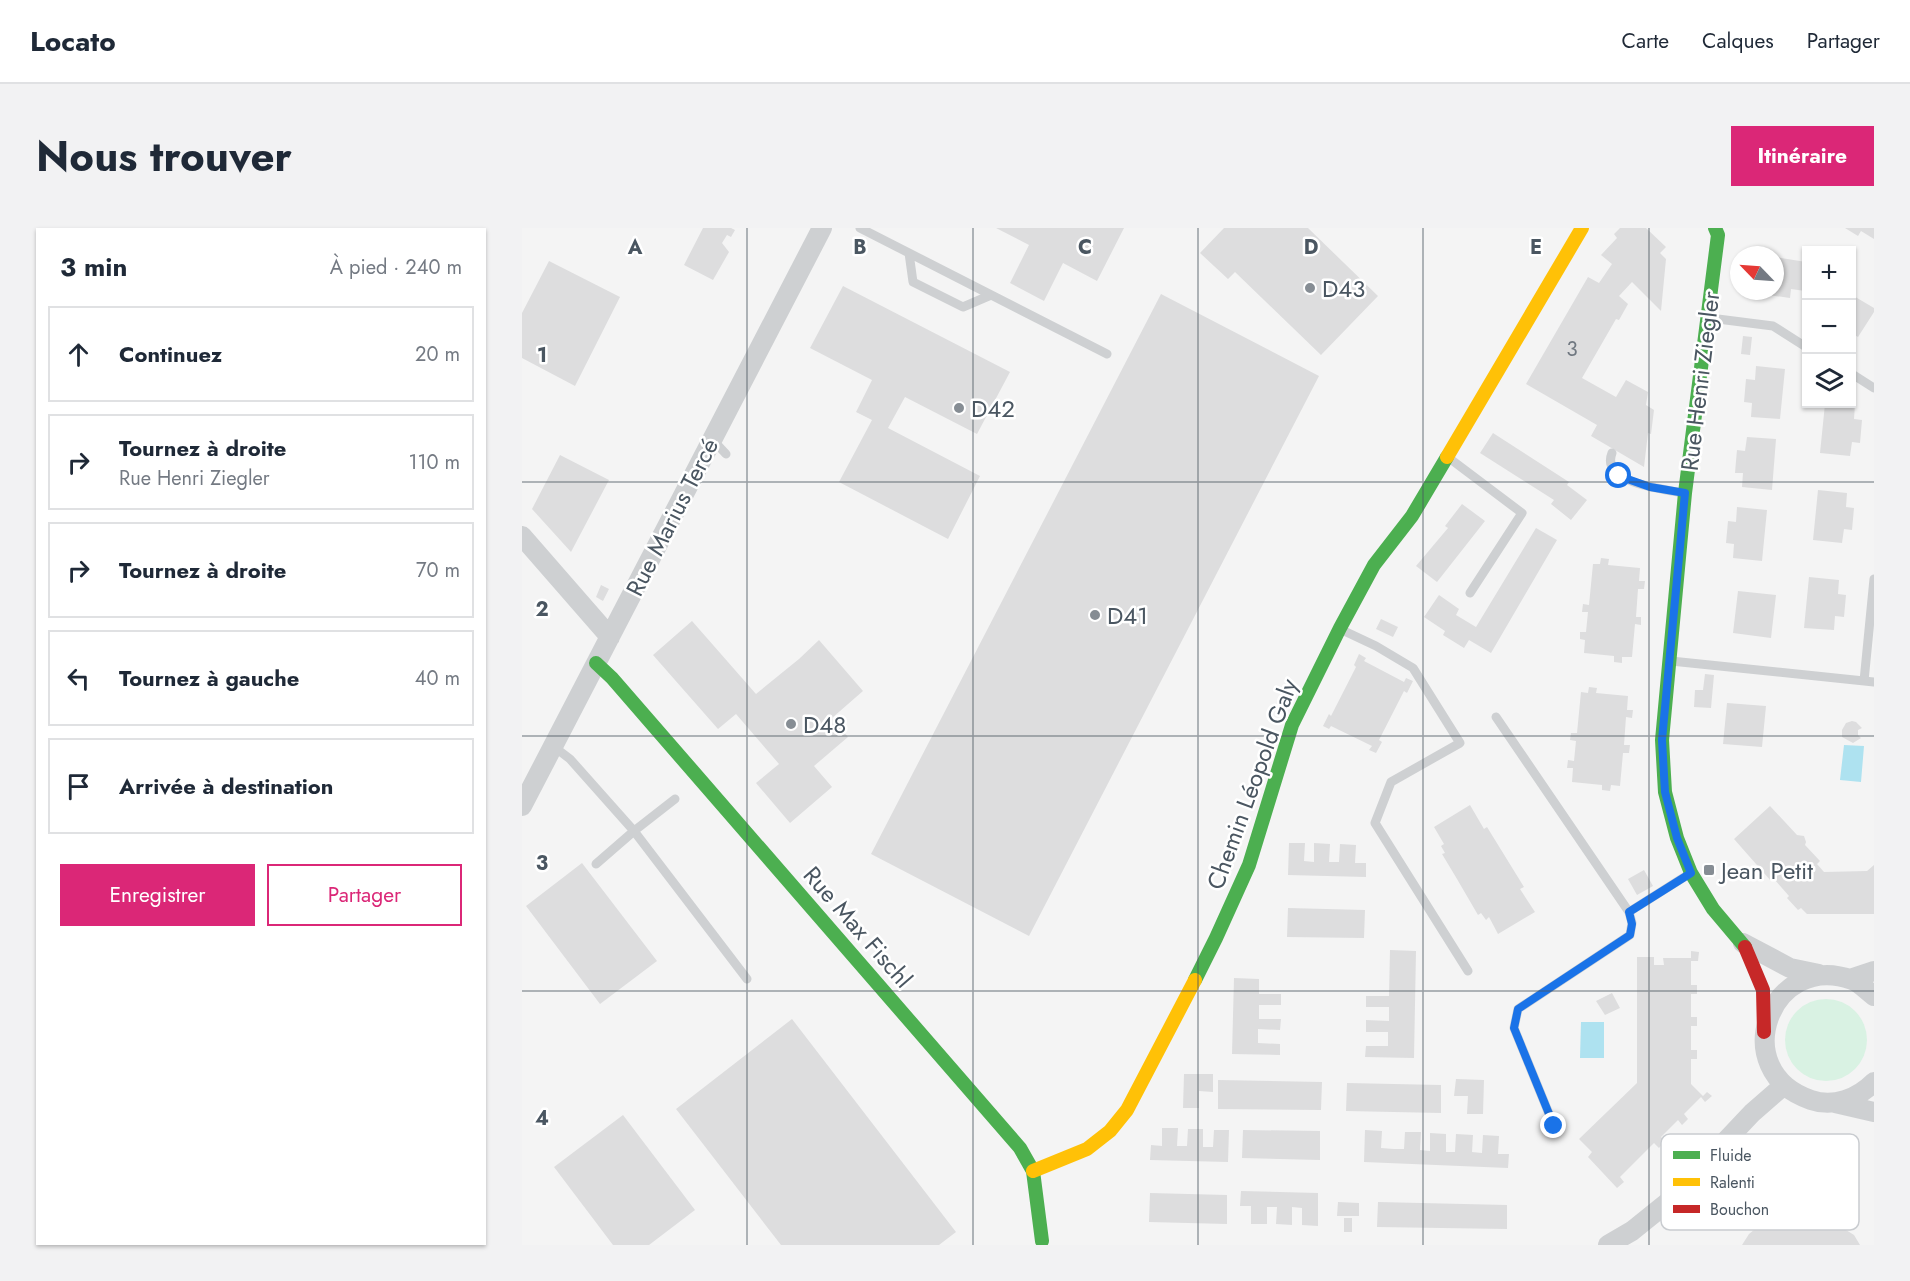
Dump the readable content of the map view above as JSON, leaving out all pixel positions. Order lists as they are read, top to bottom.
{
  "streets": {
    "street": [
      "Rue Henri Ziegler",
      "Rue Marius Tercé",
      "Chemin Léopold Galy",
      "Rue Max Fischl"
    ]
  },
  "crossings": [
    ["Rue Marius Tercé", "Rue Max Fischl"],
    ["Chemin Léopold Galy", "Rue Max Fischl"]
  ],
  "places": {
    "other": [
      "D43",
      "D42",
      "D41",
      "D48"
    ],
    "transit": ["Jean Petit"]
  },
  "house_numbers": ["3"],
  "legend": ["Fluide", "Ralenti", "Bouchon"],
  "north": "top left",
  "page": {
    "header": "Locato",
    "nav": ["Carte", "Calques", "Partager"],
    "title": "Nous trouver",
    "buttons": [
      "Itinéraire",
      ["Enregistrer", "Partager"]
    ],
    "heading": ["3 min", "À pied · 240 m"],
    "map_buttons": ["+", "−"],
    "list": [
      ["Continuez", "20 m"],
      ["Tournez à droite", "Rue Henri Ziegler", "110 m"],
      ["Tournez à droite", "70 m"],
      ["Tournez à gauche", "40 m"],
      "Arrivée à destination"
    ]
  },
  "grid": {
    "columns": [
      "A",
      "B",
      "C",
      "D",
      "E"
    ],
    "rows": [
      "1",
      "2",
      "3",
      "4"
    ]
  }
}
